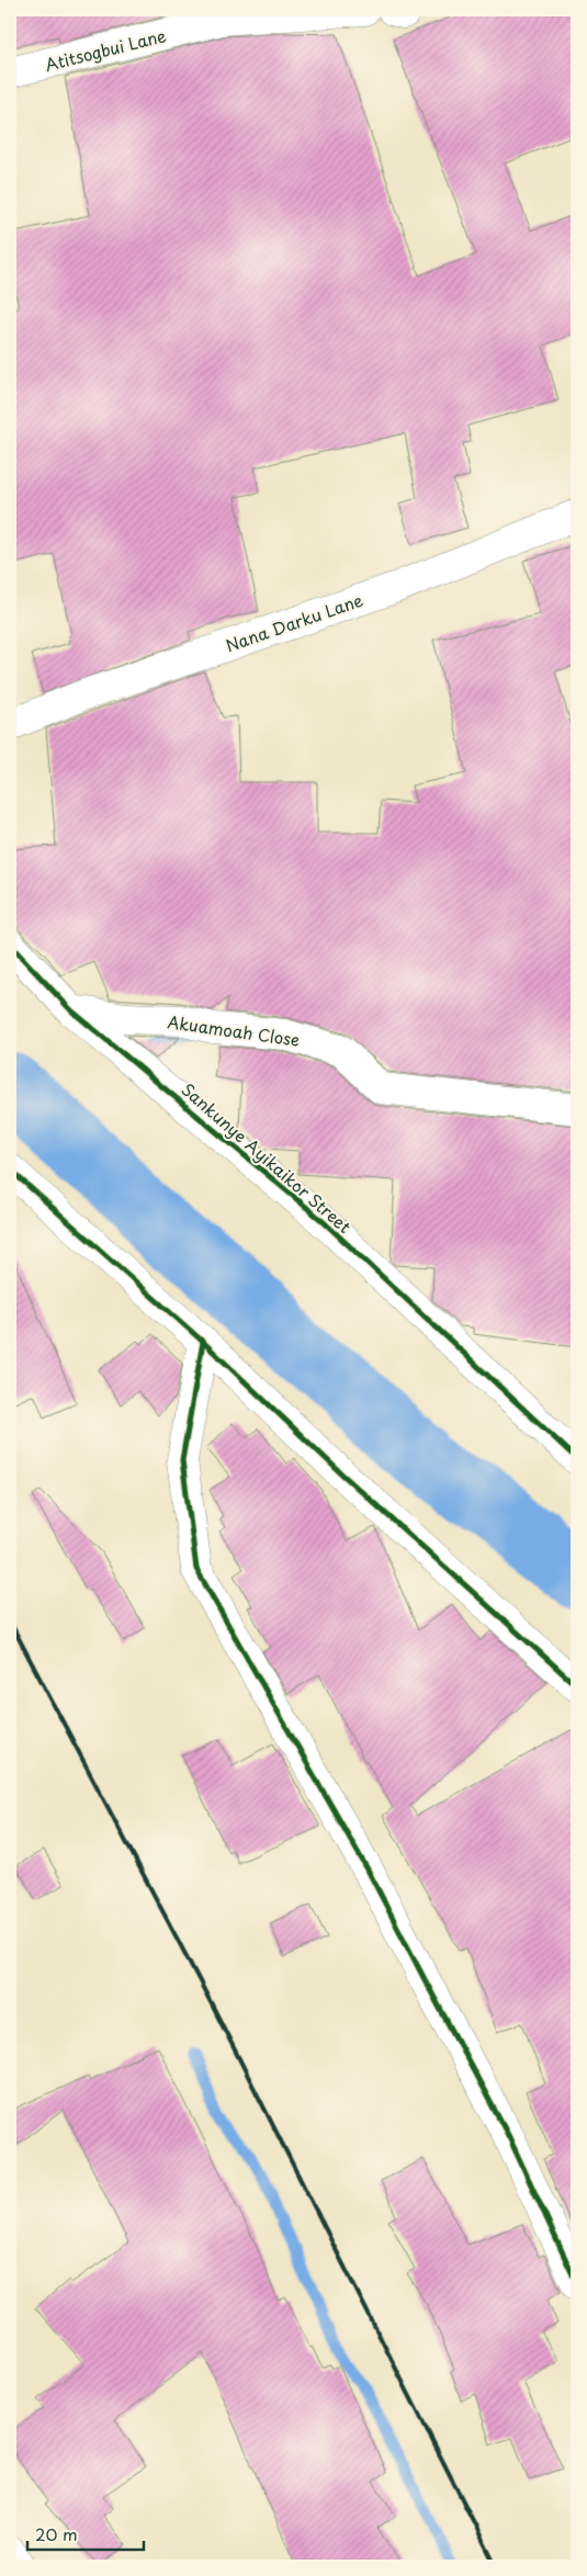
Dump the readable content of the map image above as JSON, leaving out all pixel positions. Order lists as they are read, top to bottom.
{
  "streets": {
    "street": [
      "Atitsogbui Lane",
      "Nana Darku Lane",
      "Akuamoah Close",
      "Sankunye Ayikaikor Street"
    ]
  },
  "crossings": [
    ["Akuamoah Close", "Sankunye Ayikaikor Street"]
  ],
  "scale_bar": "20 m"
}
